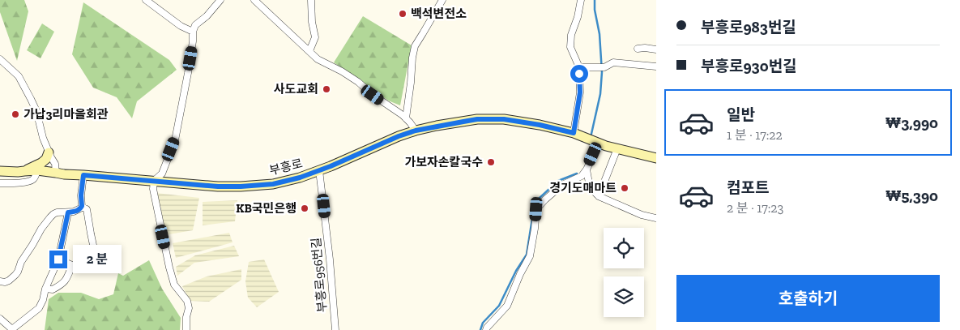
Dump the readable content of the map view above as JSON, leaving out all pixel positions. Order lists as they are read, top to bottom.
{
  "streets": {
    "main road": ["부흥로"],
    "street": ["부흥로956번길"]
  },
  "crossings": [
    ["부흥로", "부흥로956번길"]
  ],
  "places": [
    "백석변전소",
    "사도교회",
    "가납3리마을회관",
    "가보자손칼국수",
    "경기도매마트",
    "KB국민은행"
  ],
  "page": {
    "banner": ["부흥로983번길", "부흥로930번길"],
    "list": [
      {
        "name": "일반",
        "note": "1 분 · 17:22",
        "value": "₩3,990"
      },
      {
        "name": "컴포트",
        "note": "2 분 · 17:23",
        "value": "₩5,390"
      }
    ],
    "bubble": "2 분",
    "buttons": "호출하기"
  }
}
